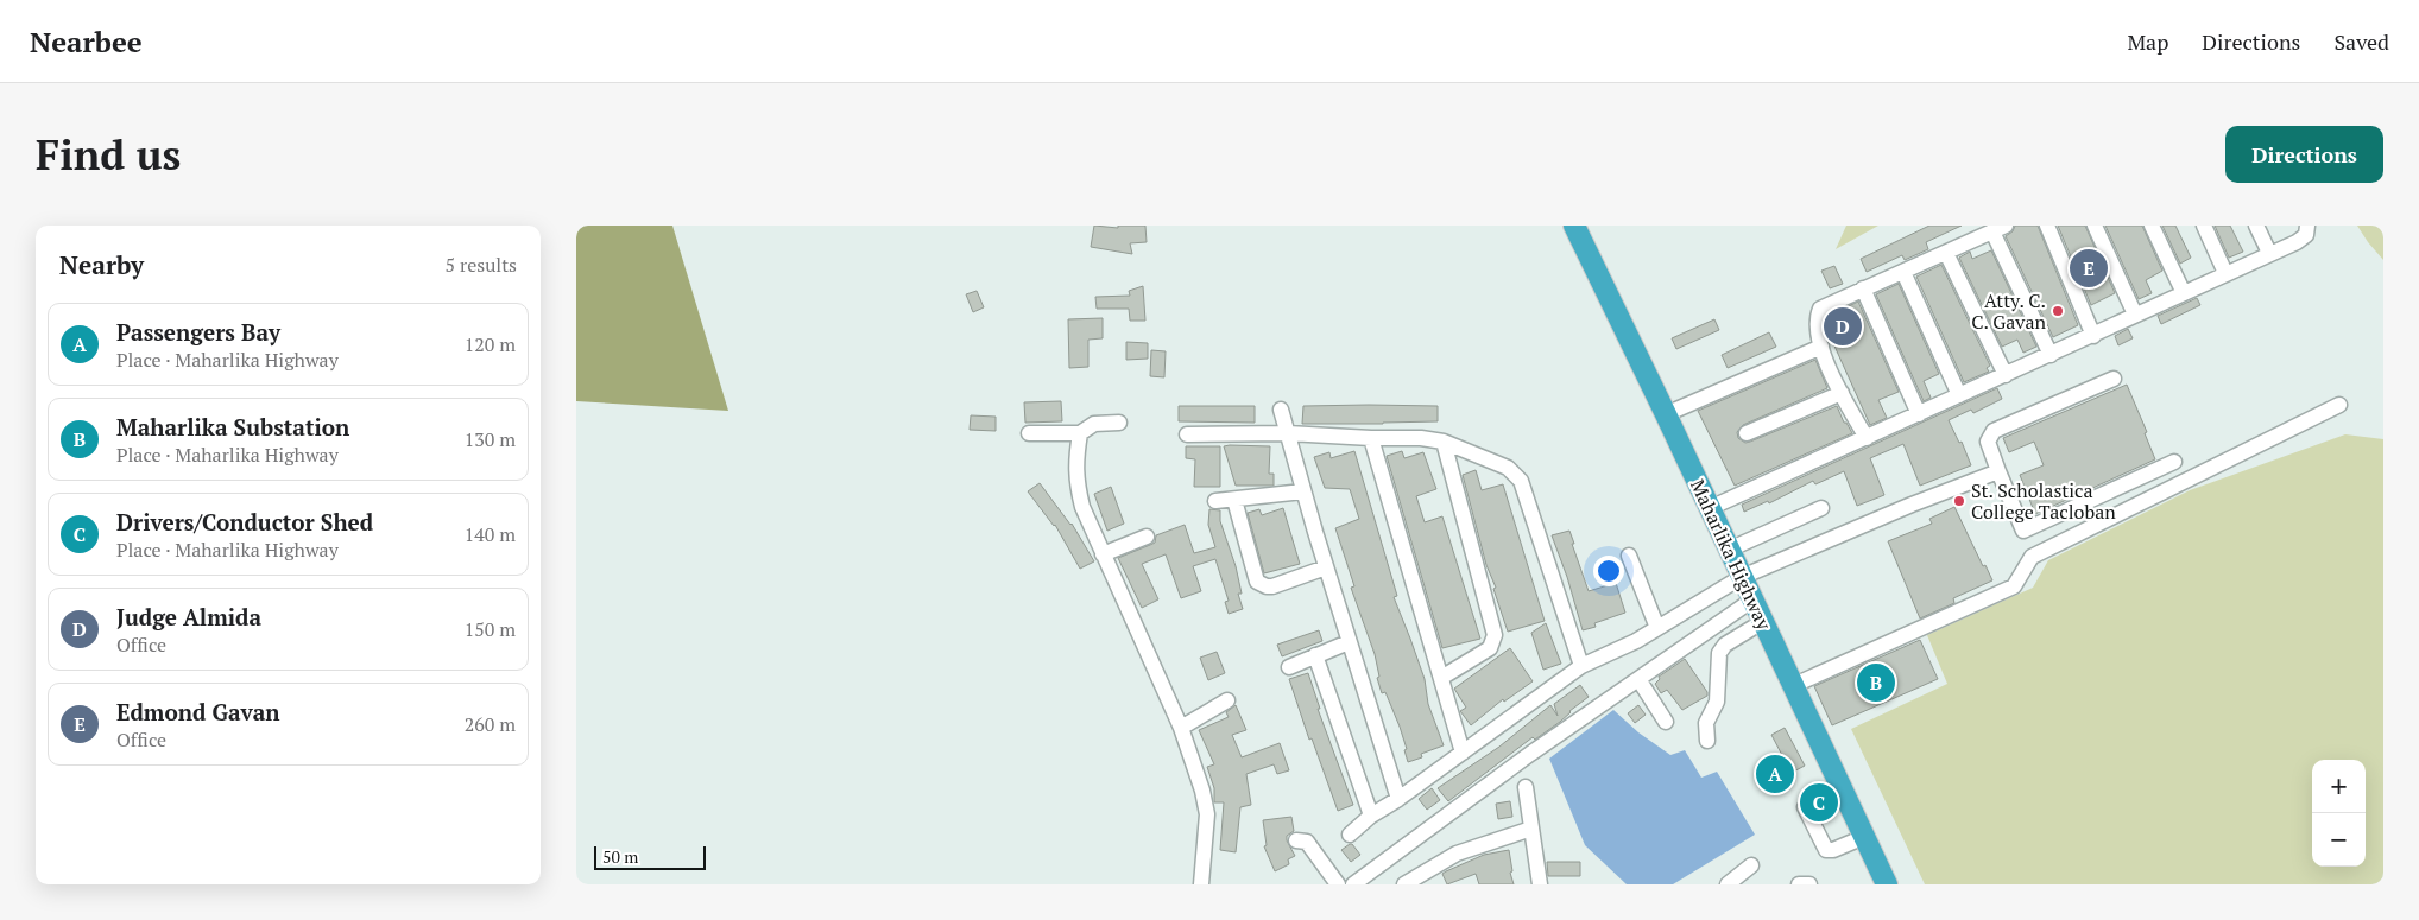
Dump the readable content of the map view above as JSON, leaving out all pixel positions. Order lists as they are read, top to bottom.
{
  "streets": {
    "highway": ["Maharlika Highway"]
  },
  "places": ["Atty. C. C. Gavan", "St. Scholastica College Tacloban"],
  "scale_bar": "50 m",
  "page": {
    "header": "Nearbee",
    "nav": ["Map", "Directions", "Saved"],
    "buttons": "Directions",
    "title": "Find us",
    "heading": ["Nearby", "5 results"],
    "pins": [
      "E",
      "D",
      "B",
      "A",
      "C"
    ],
    "list": [
      {
        "mark": "A",
        "name": "Passengers Bay",
        "note": "Place · Maharlika Highway",
        "value": "120 m"
      },
      {
        "mark": "B",
        "name": "Maharlika Substation",
        "note": "Place · Maharlika Highway",
        "value": "130 m"
      },
      {
        "mark": "C",
        "name": "Drivers/Conductor Shed",
        "note": "Place · Maharlika Highway",
        "value": "140 m"
      },
      {
        "mark": "D",
        "name": "Judge Almida",
        "note": "Office",
        "value": "150 m"
      },
      {
        "mark": "E",
        "name": "Edmond Gavan",
        "note": "Office",
        "value": "260 m"
      }
    ],
    "map_buttons": ["+", "−"],
    "scale": "50 m"
  }
}
